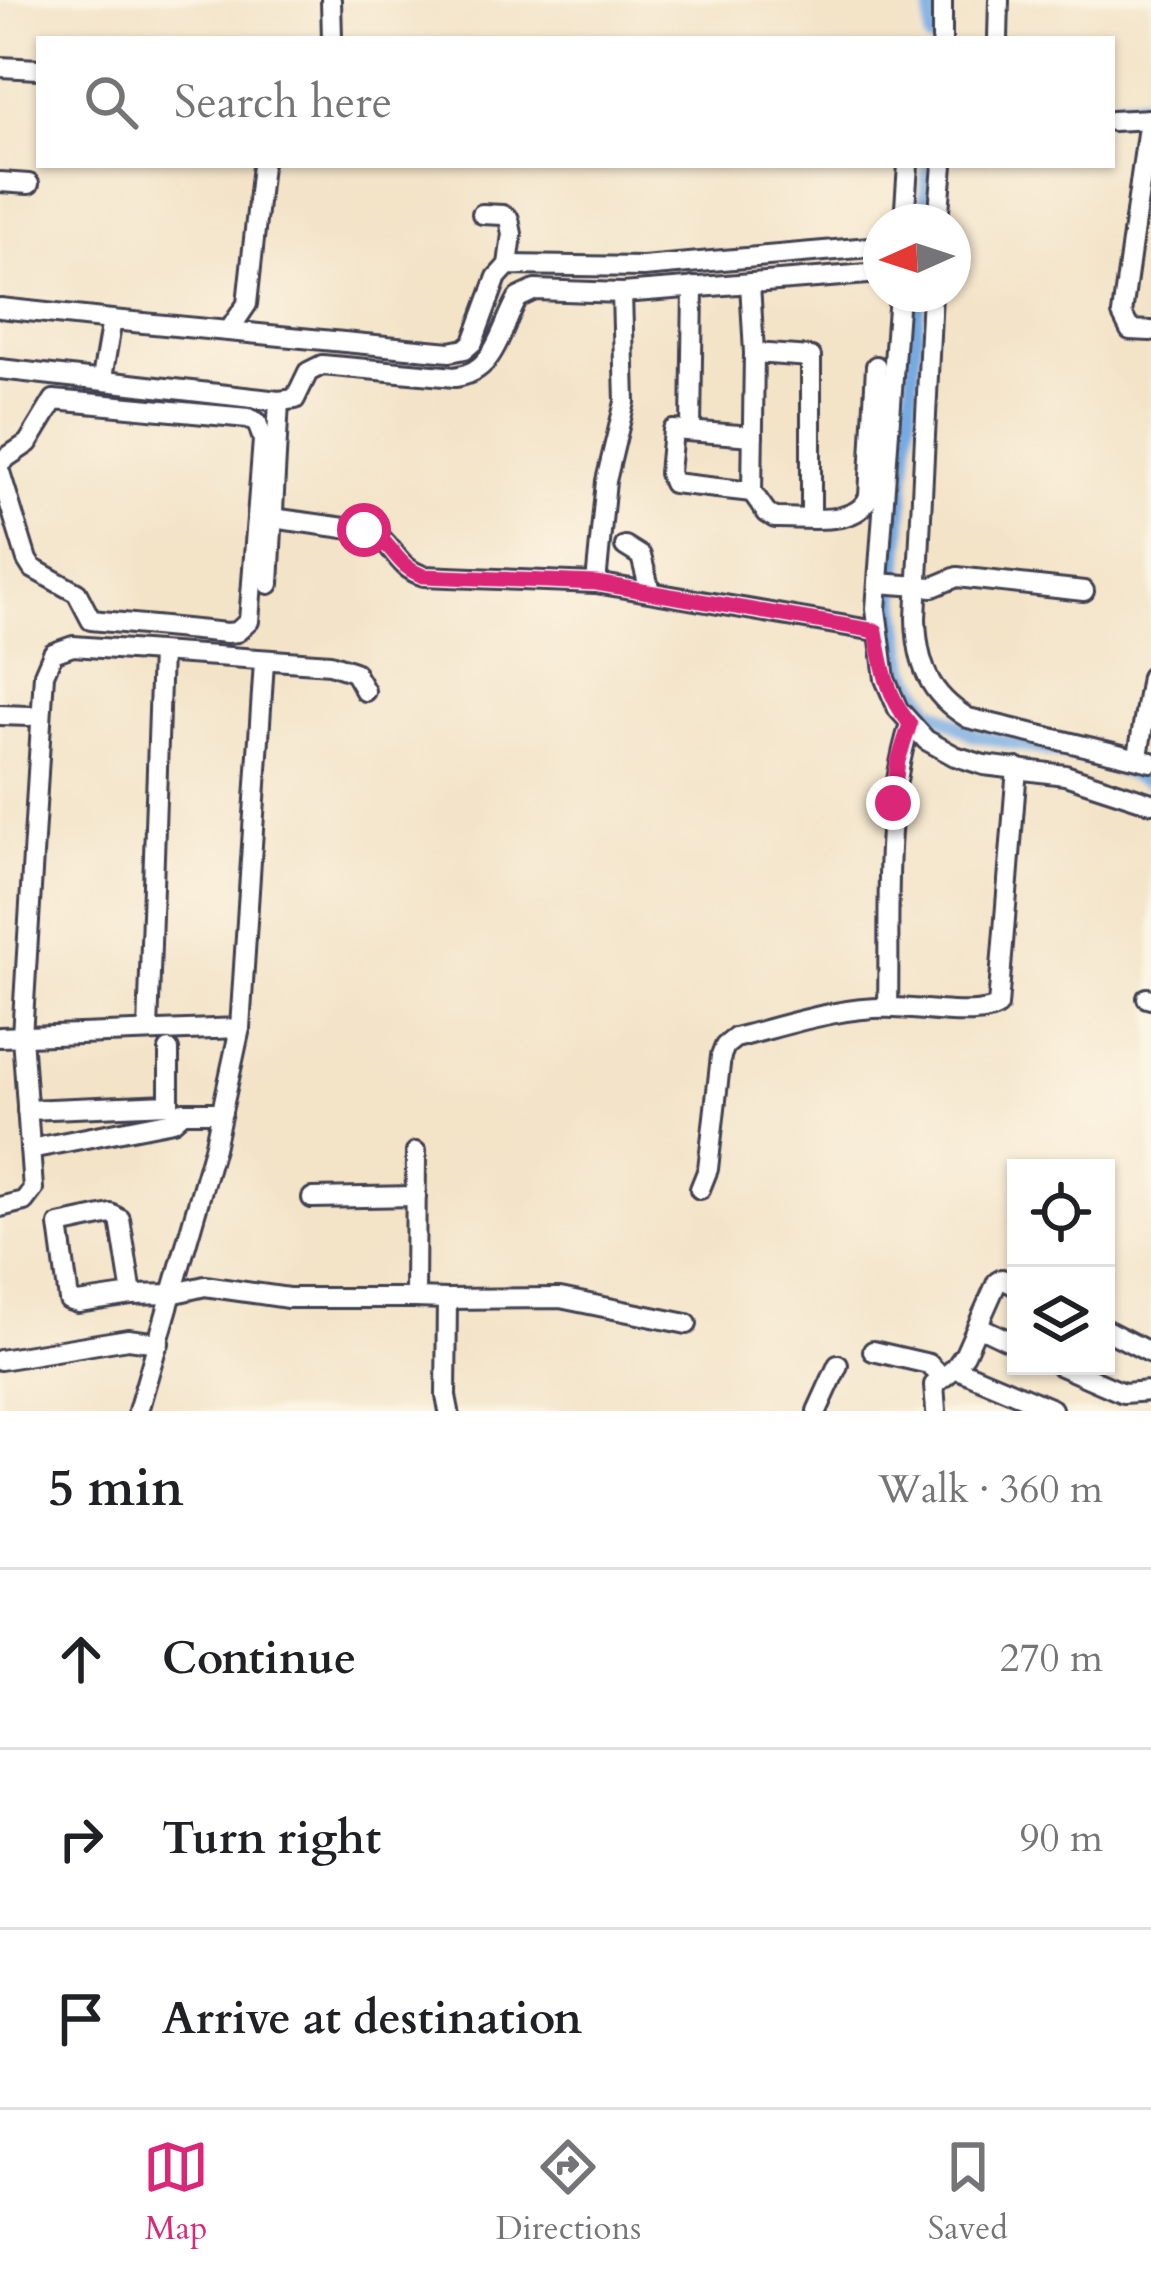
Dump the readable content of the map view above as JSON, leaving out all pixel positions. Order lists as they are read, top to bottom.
{
  "north": "left",
  "page": {
    "search": "Search here",
    "heading": ["5 min", "Walk · 360 m"],
    "list": [
      ["Continue", "270 m"],
      ["Turn right", "90 m"],
      "Arrive at destination"
    ],
    "nav": ["Map", "Directions", "Saved"]
  }
}
